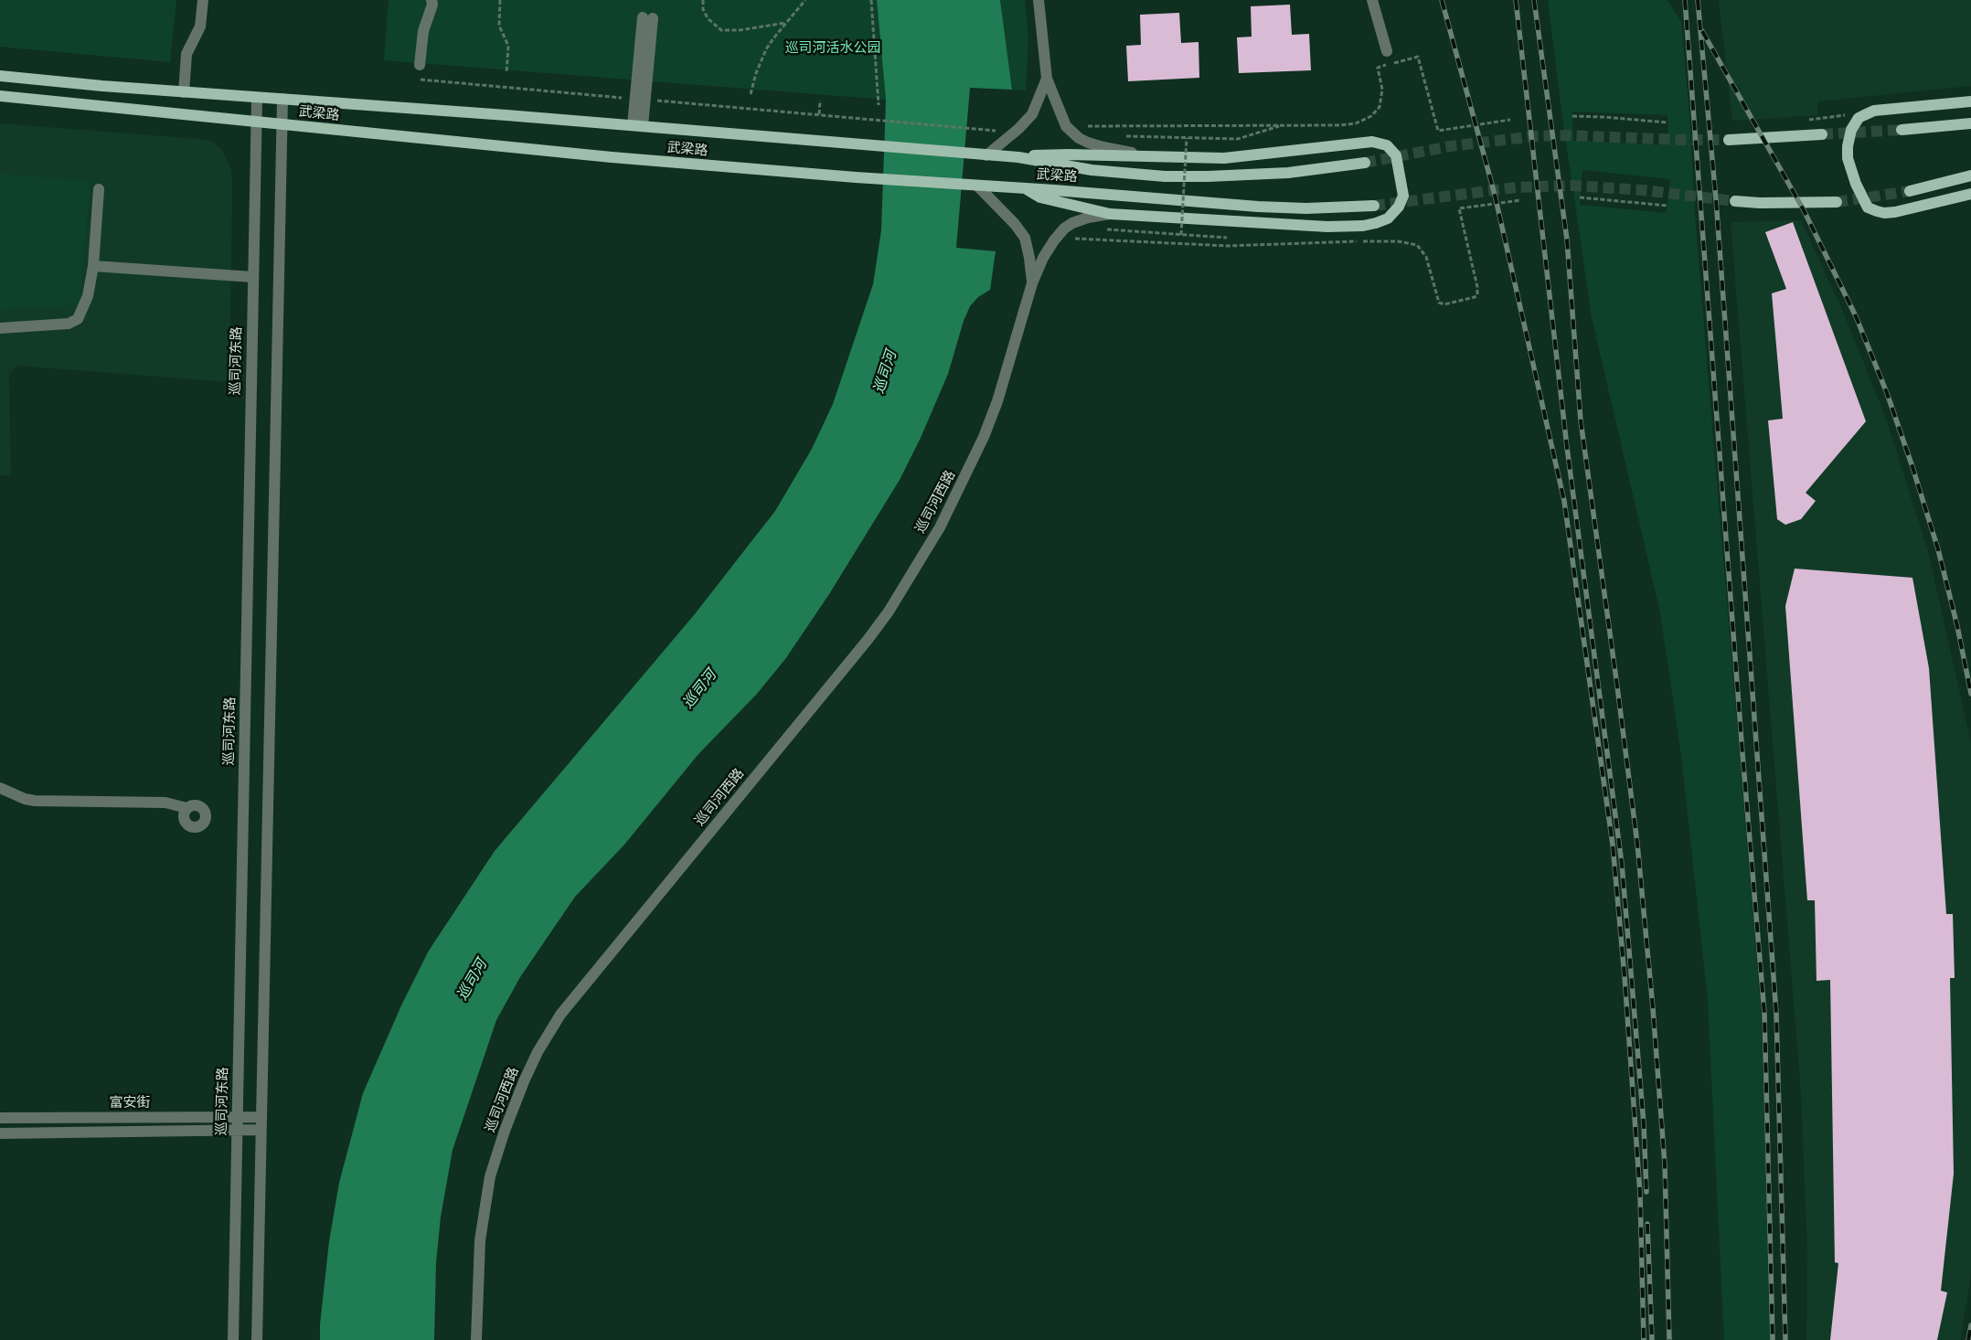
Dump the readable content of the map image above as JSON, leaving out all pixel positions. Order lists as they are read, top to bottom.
{
  "streets": {
    "main road": ["武梁路"],
    "street": ["巡司河东路", "巡司河西路", "富安街"]
  },
  "crossings": [
    ["武梁路", "巡司河东路"],
    ["武梁路", "巡司河西路"],
    ["巡司河东路", "富安街"]
  ],
  "water": ["巡司河"],
  "parks": ["巡司河活水公园"]
}
